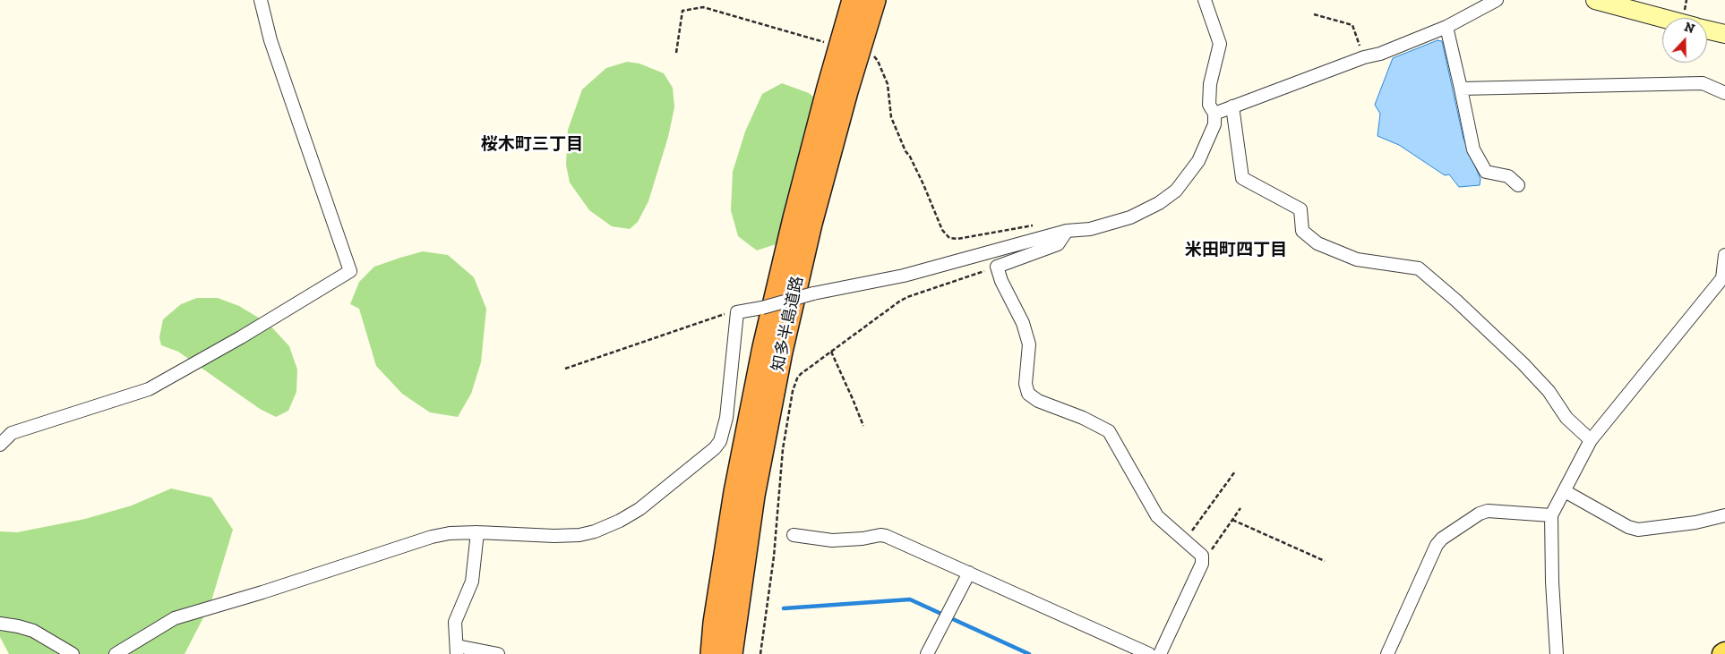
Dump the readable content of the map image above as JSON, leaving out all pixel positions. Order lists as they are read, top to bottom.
{
  "streets": {
    "highway": ["知多半島道路"]
  },
  "districts": ["桜木町三丁目", "米田町四丁目"],
  "north": "top"
}
